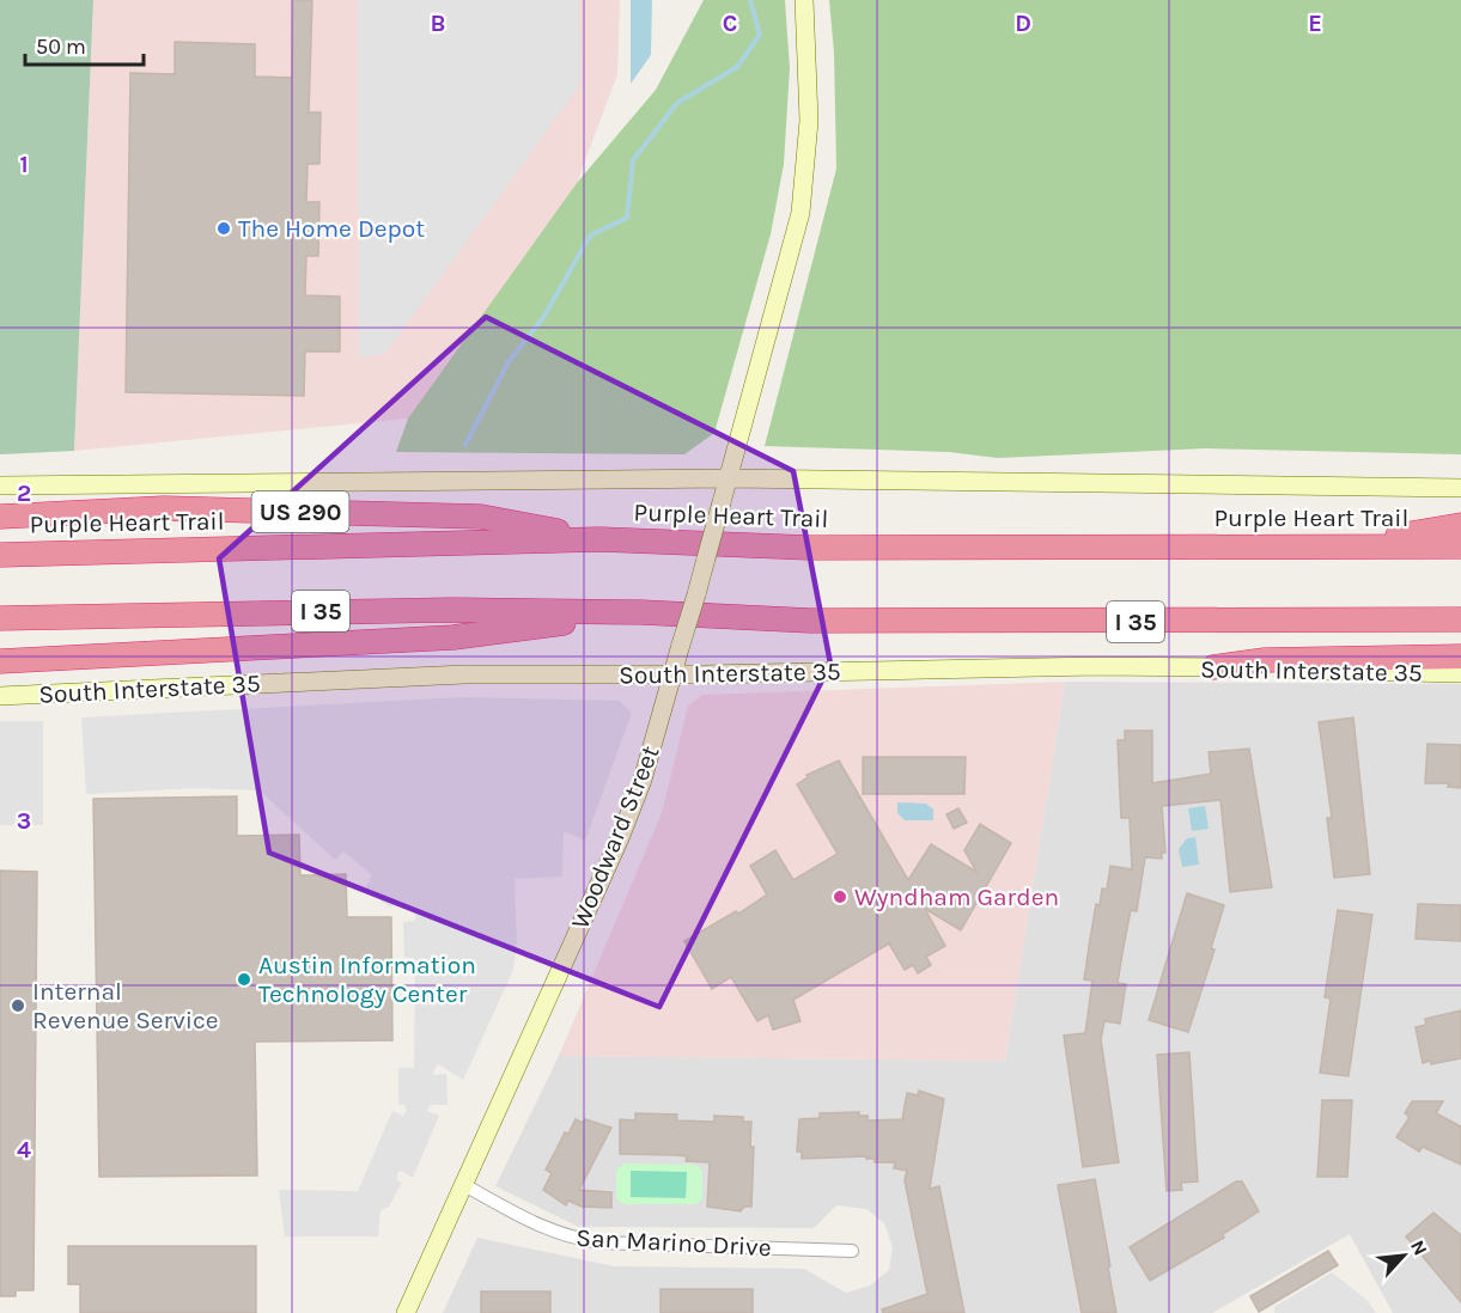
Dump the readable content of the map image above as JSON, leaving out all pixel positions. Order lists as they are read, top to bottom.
{
  "streets": {
    "highway": ["US 290", "Purple Heart Trail", "I 35"],
    "main road": ["South Interstate 35", "Woodward Street"],
    "street": ["San Marino Drive"]
  },
  "crossings": [
    ["US 290", "Purple Heart Trail"],
    ["South Interstate 35", "Woodward Street"],
    ["Woodward Street", "San Marino Drive"]
  ],
  "places": [
    "The Home Depot",
    "Wyndham Garden",
    "Austin Information Technology Center",
    "Internal Revenue Service"
  ],
  "scale_bar": "50 m",
  "north": "top right",
  "grid": {
    "columns": [
      "B",
      "C",
      "D",
      "E"
    ],
    "rows": [
      "1",
      "2",
      "3",
      "4"
    ]
  }
}
